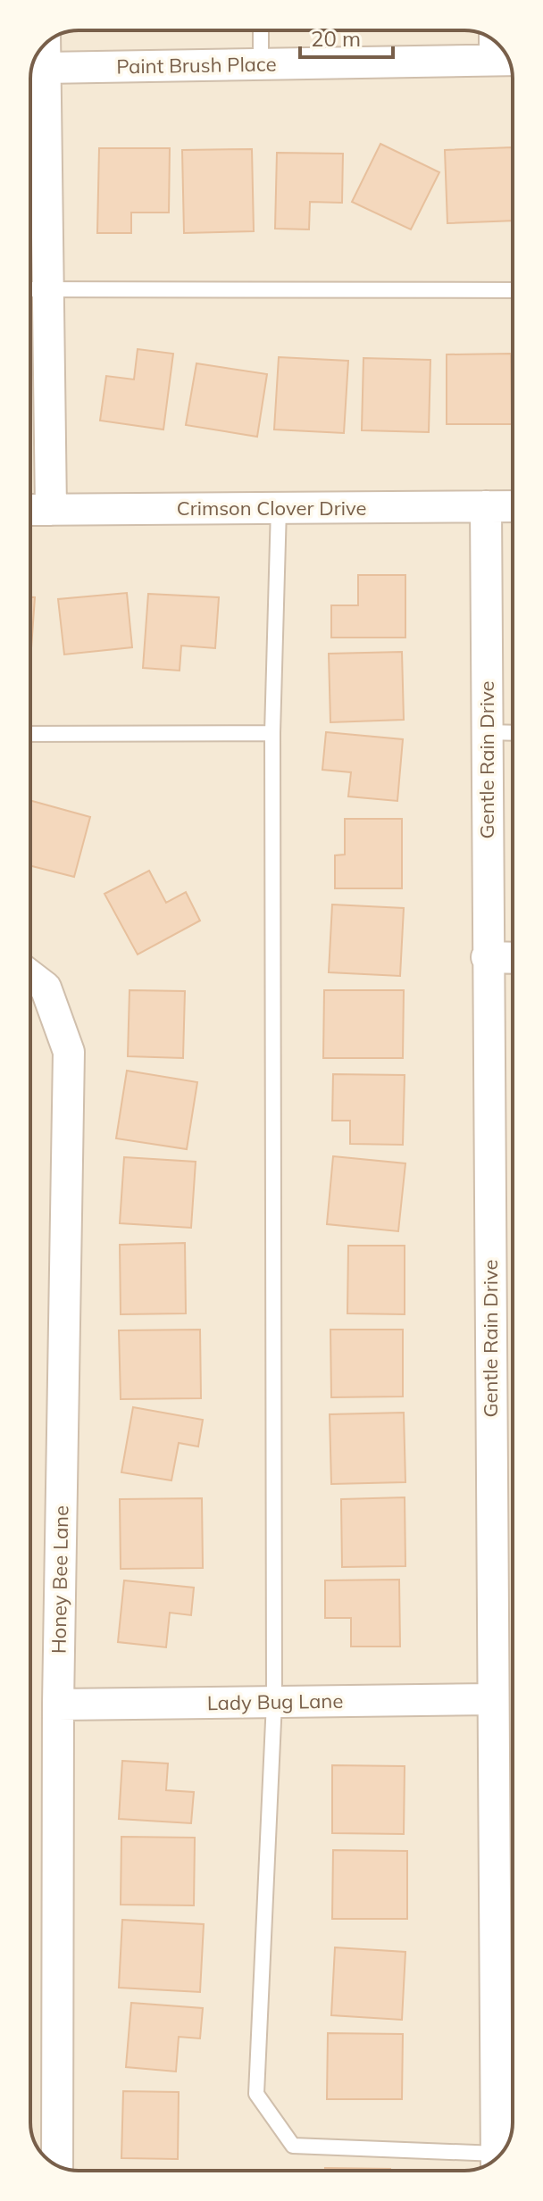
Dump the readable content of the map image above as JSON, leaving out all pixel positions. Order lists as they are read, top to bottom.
{
  "streets": {
    "street": [
      "Paint Brush Place",
      "Crimson Clover Drive",
      "Gentle Rain Drive",
      "Honey Bee Lane",
      "Lady Bug Lane"
    ]
  },
  "crossings": [
    ["Crimson Clover Drive", "Gentle Rain Drive"],
    ["Gentle Rain Drive", "Lady Bug Lane"],
    ["Honey Bee Lane", "Lady Bug Lane"]
  ],
  "scale_bar": "20 m"
}
